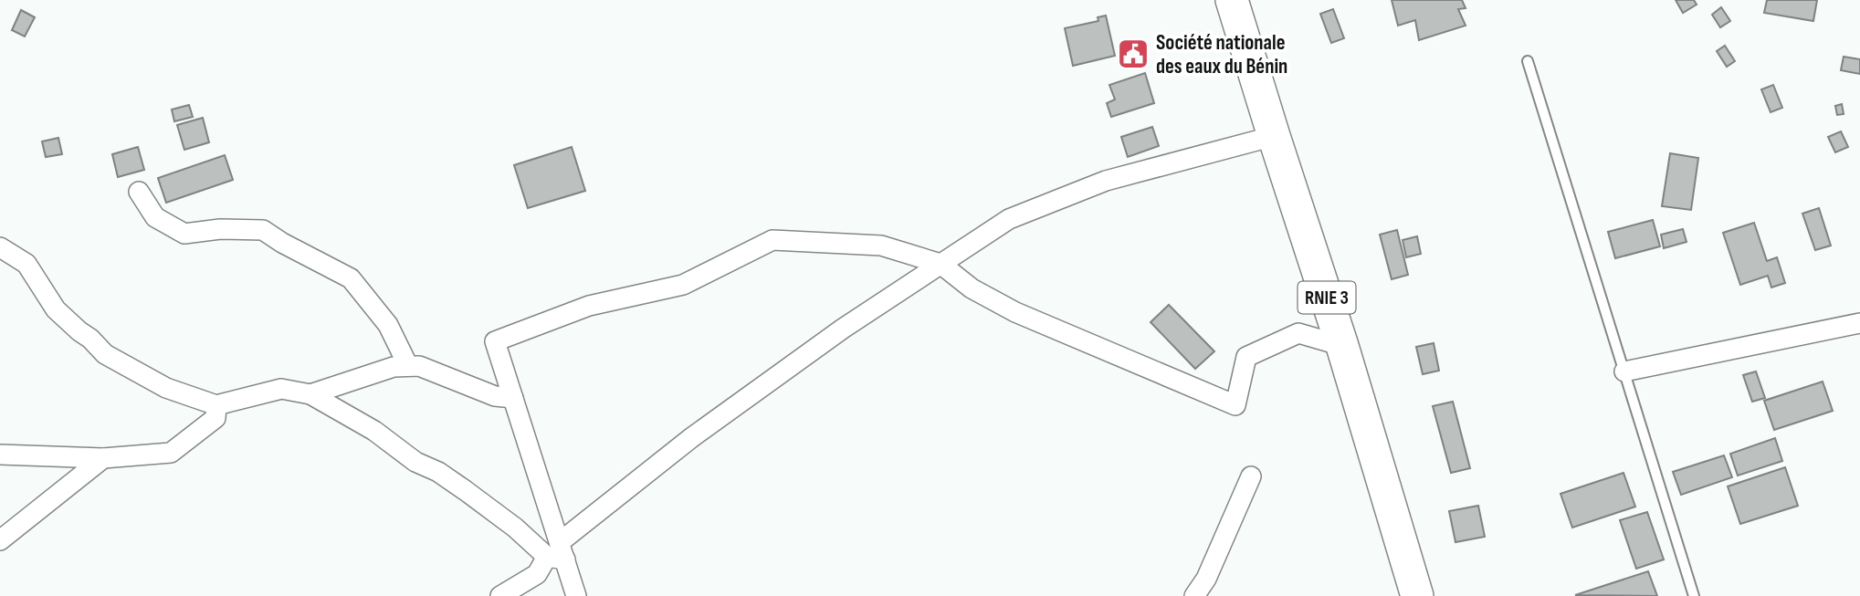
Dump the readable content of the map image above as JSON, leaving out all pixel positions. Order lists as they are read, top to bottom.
{
  "streets": {
    "highway": ["RNIE 3"]
  },
  "places": {
    "public building": ["Société nationale des eaux du Bénin"]
  }
}
